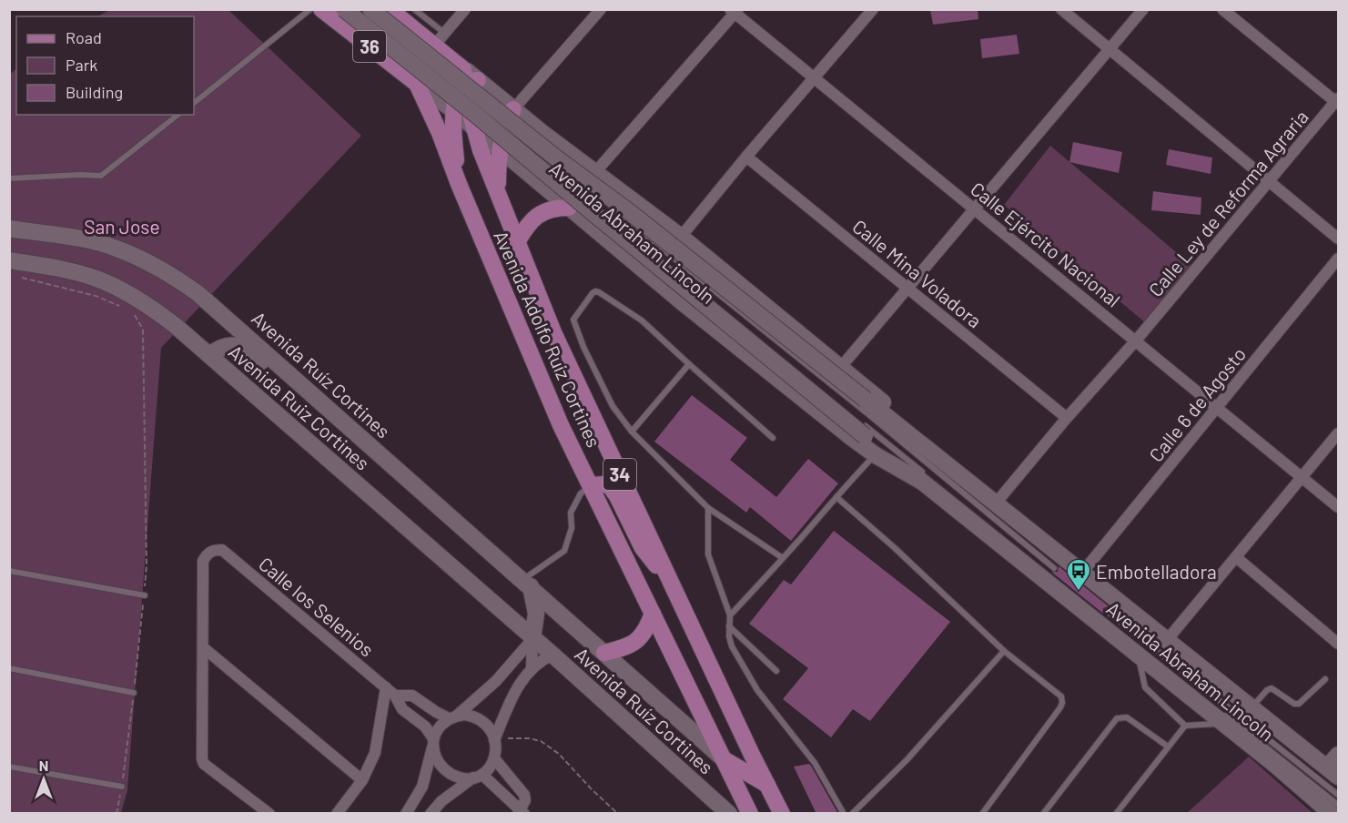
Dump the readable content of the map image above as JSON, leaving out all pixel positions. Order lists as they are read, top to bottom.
{
  "streets": {
    "main road": [
      "36",
      "Avenida Abraham Lincoln",
      "Avenida Adolfo Ruíz Cortines",
      "Avenida Ruíz Cortines",
      "Avenida Ruiz Cortines",
      "34"
    ],
    "street": [
      "Calle Ley de Reforma Agraria",
      "Calle Ejército Nacional",
      "Calle Mina Voladora",
      "Calle 6 de Agosto",
      "Calle los Selenios"
    ]
  },
  "crossings": [
    ["36", "Calle Ley de Reforma Agraria"],
    ["36", "Avenida Abraham Lincoln"],
    ["36", "Calle 6 de Agosto"],
    ["Calle Ley de Reforma Agraria", "Calle Ejército Nacional"],
    ["Calle Ley de Reforma Agraria", "Calle Mina Voladora"],
    ["Avenida Abraham Lincoln", "Avenida Adolfo Ruíz Cortines"],
    ["Calle Ejército Nacional", "Calle 6 de Agosto"],
    ["Avenida Adolfo Ruíz Cortines", "Avenida Ruíz Cortines"],
    ["Avenida Ruíz Cortines", "Avenida Ruiz Cortines"]
  ],
  "parks": ["San Jose"],
  "places": {
    "bus stop": ["Embotelladora"]
  },
  "legend": ["Road", "Park", "Building"],
  "north": "top"
}
